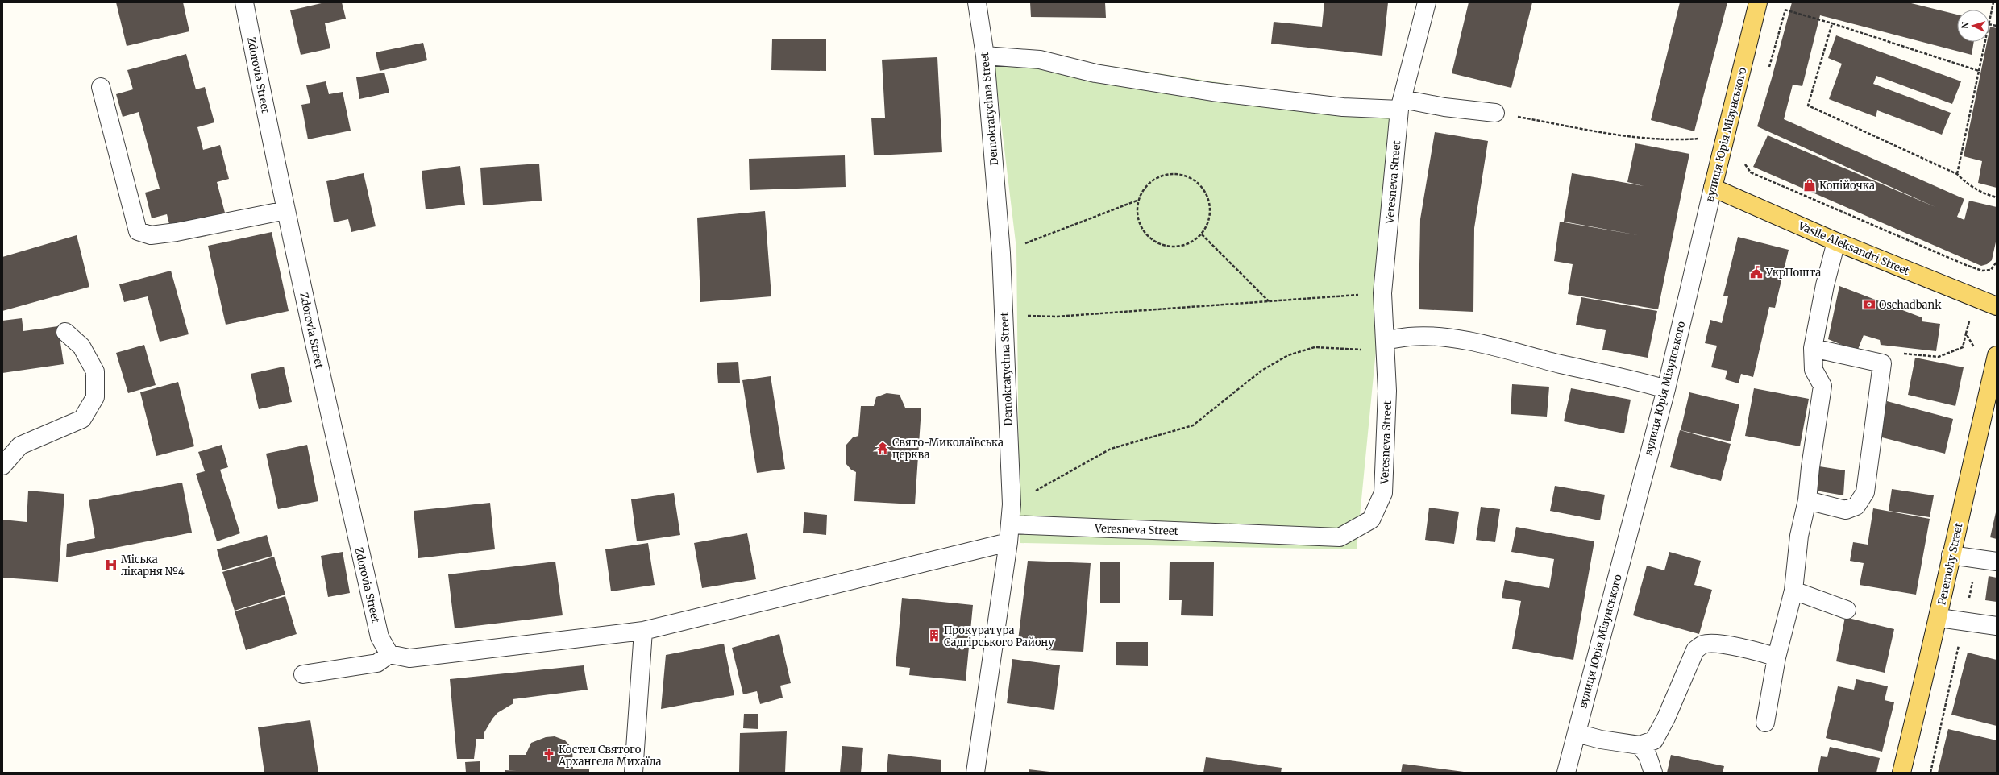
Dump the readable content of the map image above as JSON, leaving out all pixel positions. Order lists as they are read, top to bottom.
{
  "streets": {
    "main road": ["вулиця Юрія Мізунського", "Vasile Aleksandri Street", "Peremohy Street"],
    "street": ["Zdorovia Street", "Demokratychna Street", "Veresneva Street"]
  },
  "crossings": [
    ["Demokratychna Street", "Veresneva Street"],
    ["вулиця Юрія Мізунського", "Vasile Aleksandri Street"]
  ],
  "places": {
    "shop": ["Копійочка"],
    "public building": ["УкрПошта"],
    "bank": ["Oschadbank"],
    "temple": ["Свято-Миколаївська церква"],
    "hospital": ["Міська лікарня №4"],
    "building": ["Прокуратура Садгірського Району"],
    "church": ["Костел Святого Архангела Михаїла"]
  },
  "north": "left"
}
